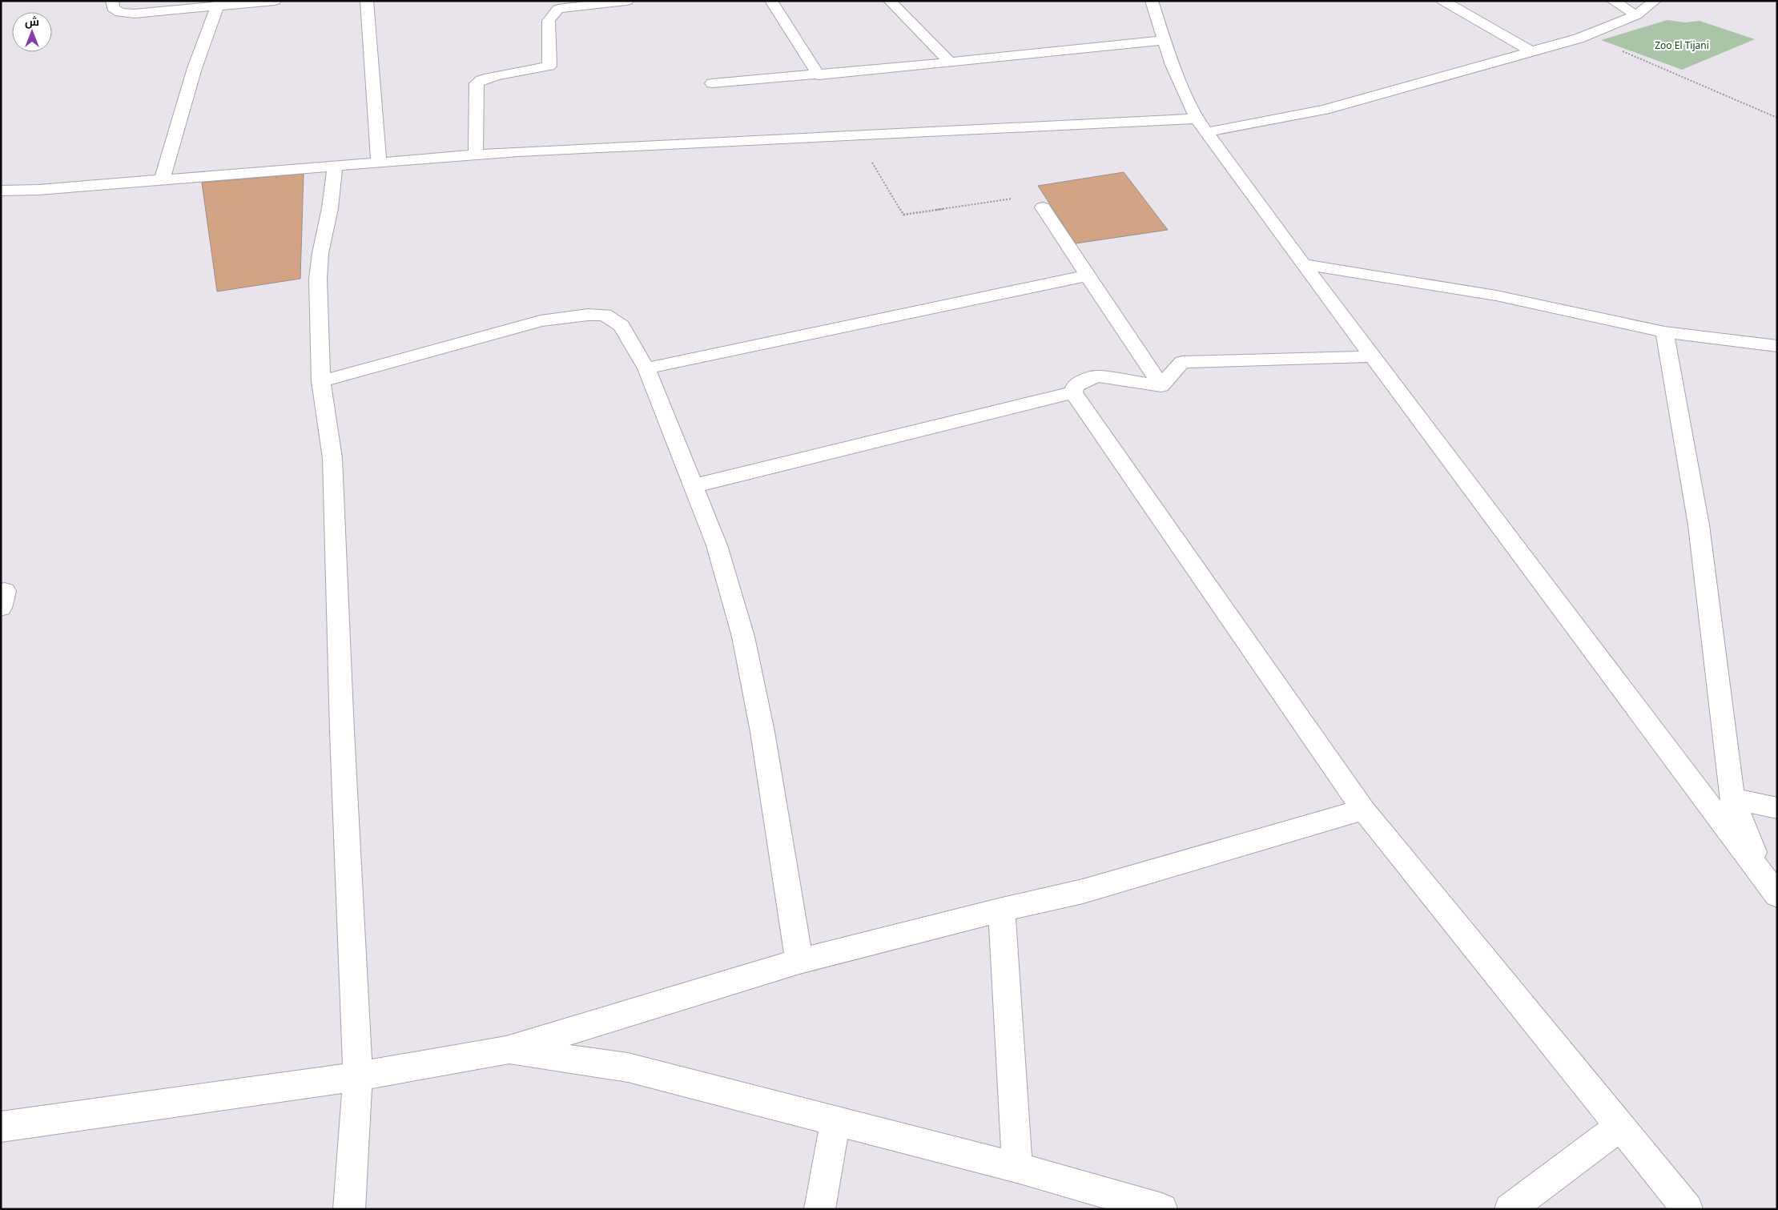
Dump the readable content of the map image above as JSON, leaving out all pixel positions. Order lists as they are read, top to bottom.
{
  "parks": ["Zoo El Tijani"],
  "north": "top"
}
